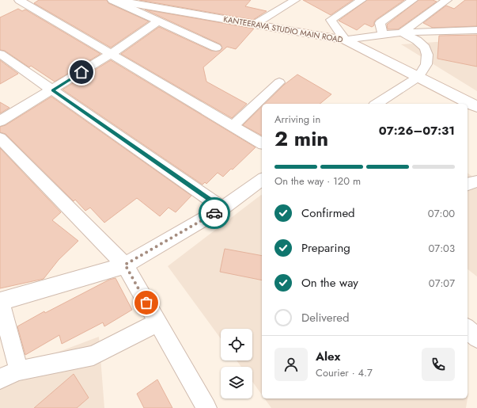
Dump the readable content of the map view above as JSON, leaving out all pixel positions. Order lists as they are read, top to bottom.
{
  "streets": {
    "street": ["KANTEERAVA STUDIO MAIN ROAD"]
  },
  "page": {
    "heading": ["2 min", "Arriving in", "07:26–07:31"],
    "panel": ["Alex", "Courier · 4.7"],
    "bar": "On the way · 120 m",
    "list": [
      ["Confirmed", "07:00"],
      ["Preparing", "07:03"],
      ["On the way", "07:07"],
      "Delivered"
    ]
  }
}
